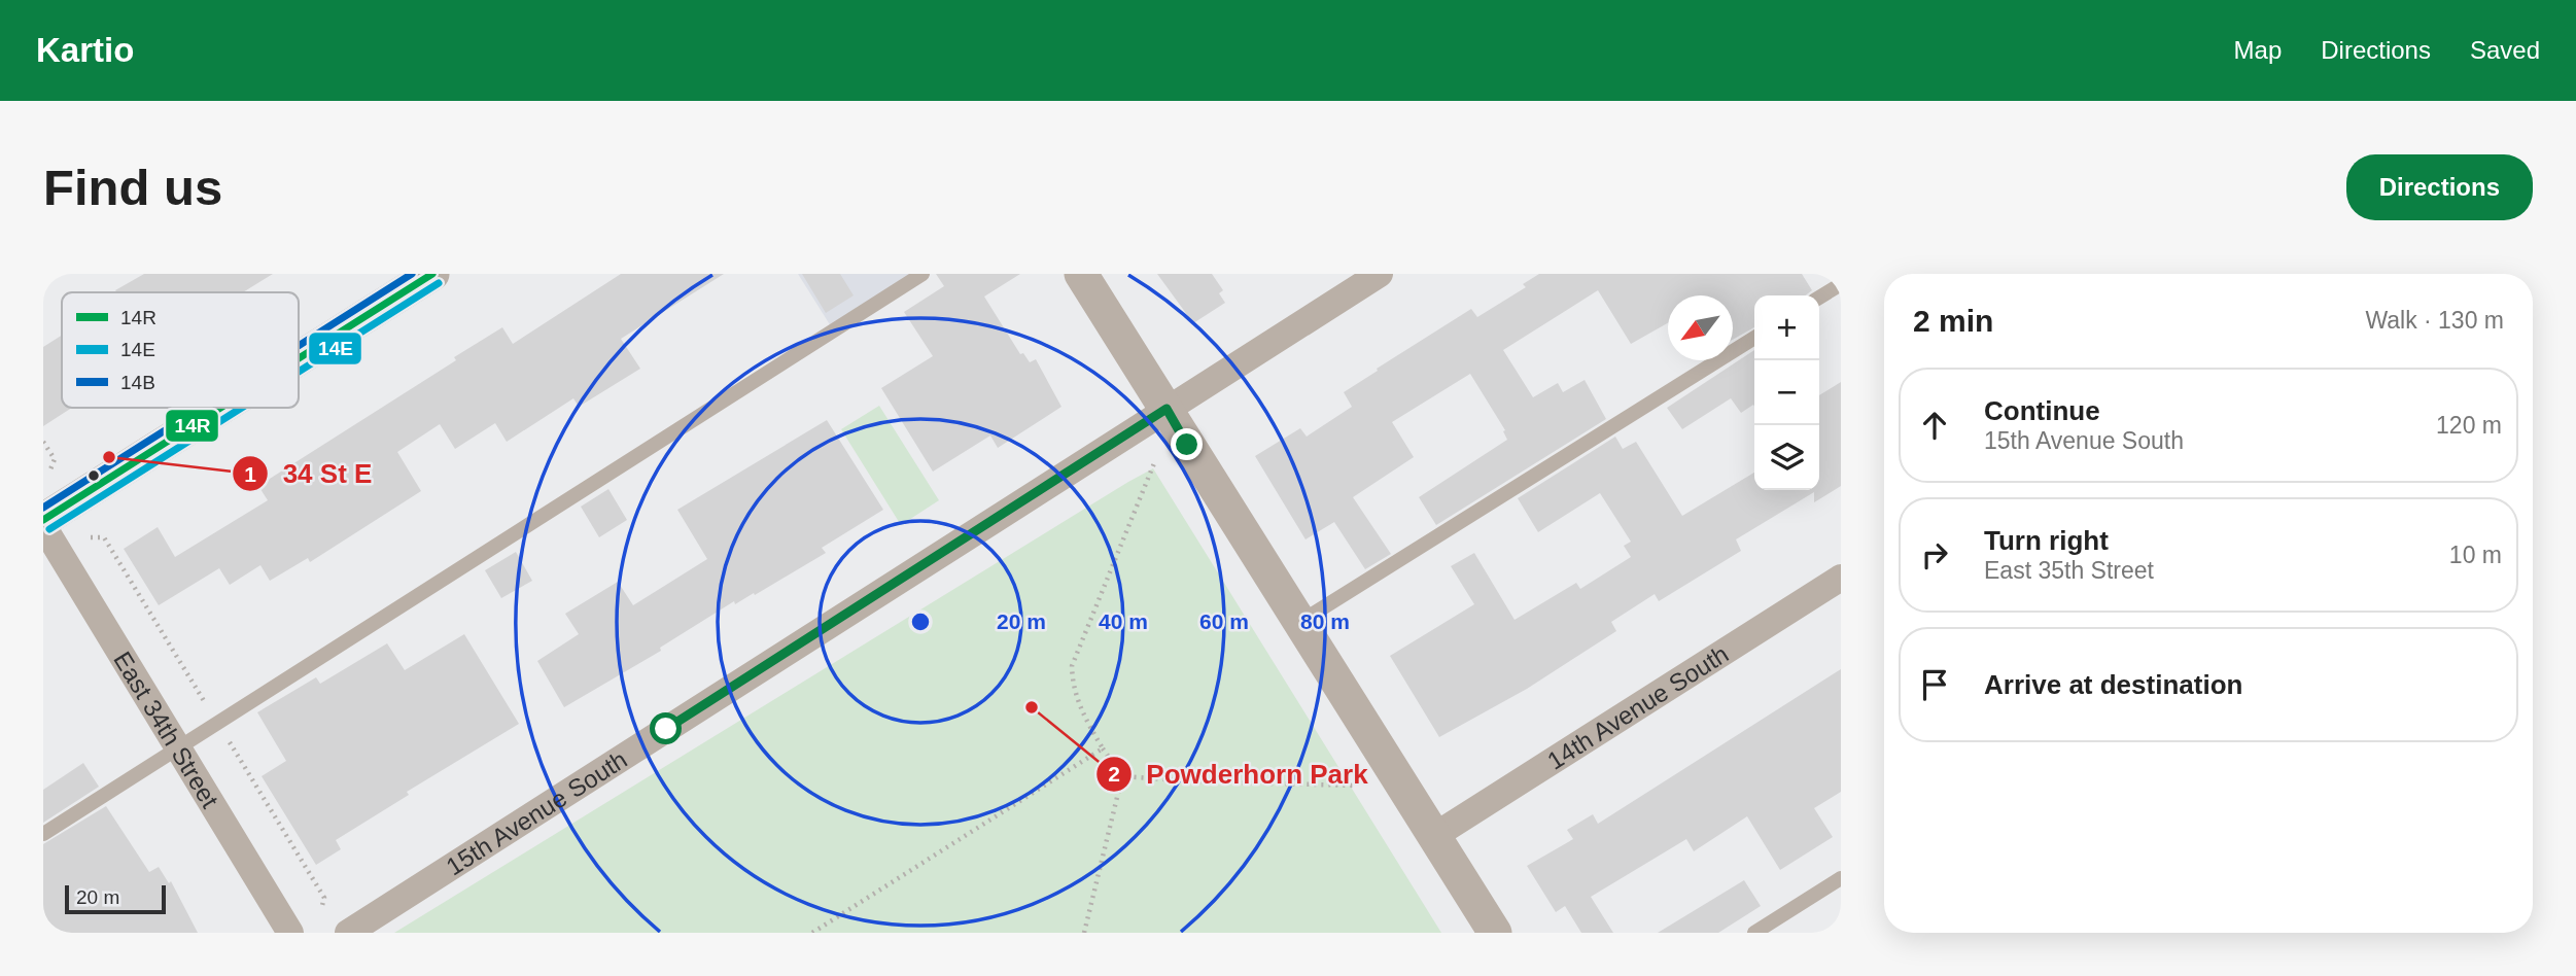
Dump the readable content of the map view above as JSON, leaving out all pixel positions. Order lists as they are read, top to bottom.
{
  "streets": {
    "street": ["14th Avenue South", "East 34th Street", "15th Avenue South"]
  },
  "places": ["34 St E", "Powderhorn Park"],
  "lines": ["transit line 14R", "transit line 14B", "transit line 14E"],
  "legend": ["14R", "14E", "14B"],
  "scale_bar": "20 m",
  "north": "bottom left",
  "page": {
    "header": "Kartio",
    "nav": ["Map", "Directions", "Saved"],
    "buttons": "Directions",
    "title": "Find us",
    "heading": ["2 min", "Walk · 130 m"],
    "map_buttons": ["+", "−"],
    "list": [
      ["Continue", "15th Avenue South", "120 m"],
      ["Turn right", "East 35th Street", "10 m"],
      "Arrive at destination"
    ],
    "scale": "20 m"
  },
  "rings": [
    "20 m",
    "40 m",
    "60 m",
    "80 m"
  ]
}
